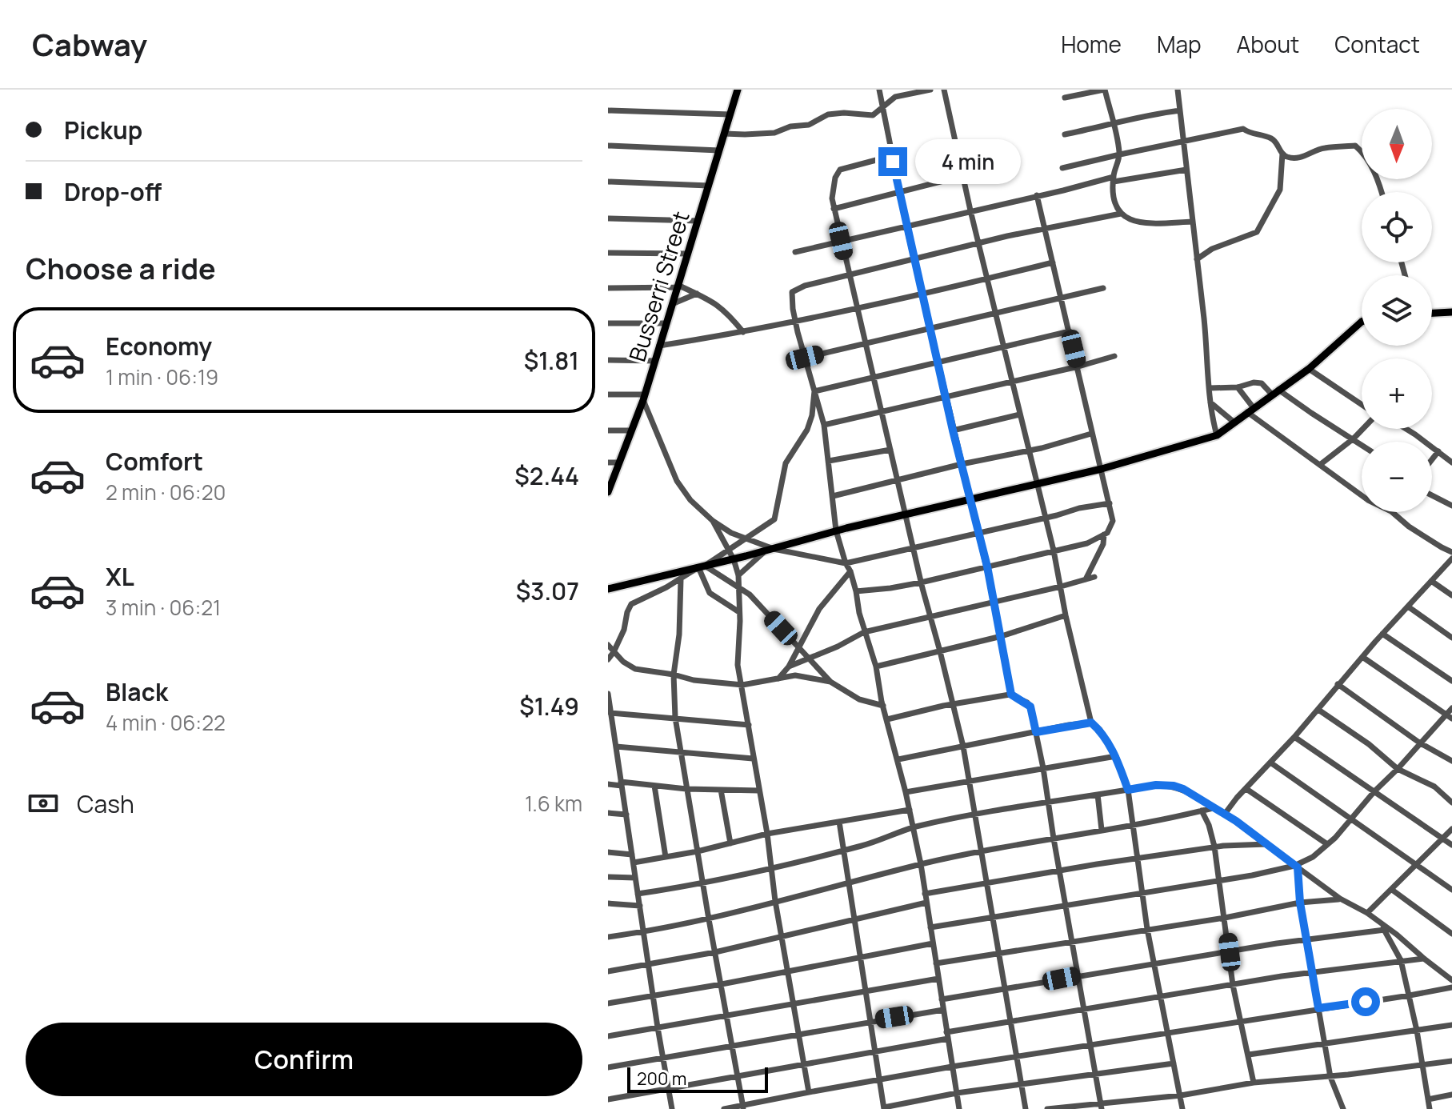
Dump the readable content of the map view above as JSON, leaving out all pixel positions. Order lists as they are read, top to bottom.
{
  "streets": {
    "main road": ["Busserri Street"]
  },
  "scale_bar": "200 m",
  "north": "bottom",
  "page": {
    "header": "Cabway",
    "nav": [
      "Home",
      "Map",
      "About",
      "Contact"
    ],
    "banner": ["Pickup", "Drop-off"],
    "map_buttons": ["+", "−"],
    "bubble": "4 min",
    "heading": "Choose a ride",
    "list": [
      {
        "name": "Economy",
        "note": "1 min · 06:19",
        "value": "$1.81"
      },
      {
        "name": "Comfort",
        "note": "2 min · 06:20",
        "value": "$2.44"
      },
      {
        "name": "XL",
        "note": "3 min · 06:21",
        "value": "$3.07"
      },
      {
        "name": "Black",
        "note": "4 min · 06:22",
        "value": "$1.49"
      }
    ],
    "pay": ["Cash", "1.6 km"],
    "buttons": "Confirm",
    "scale": "200 m"
  }
}
